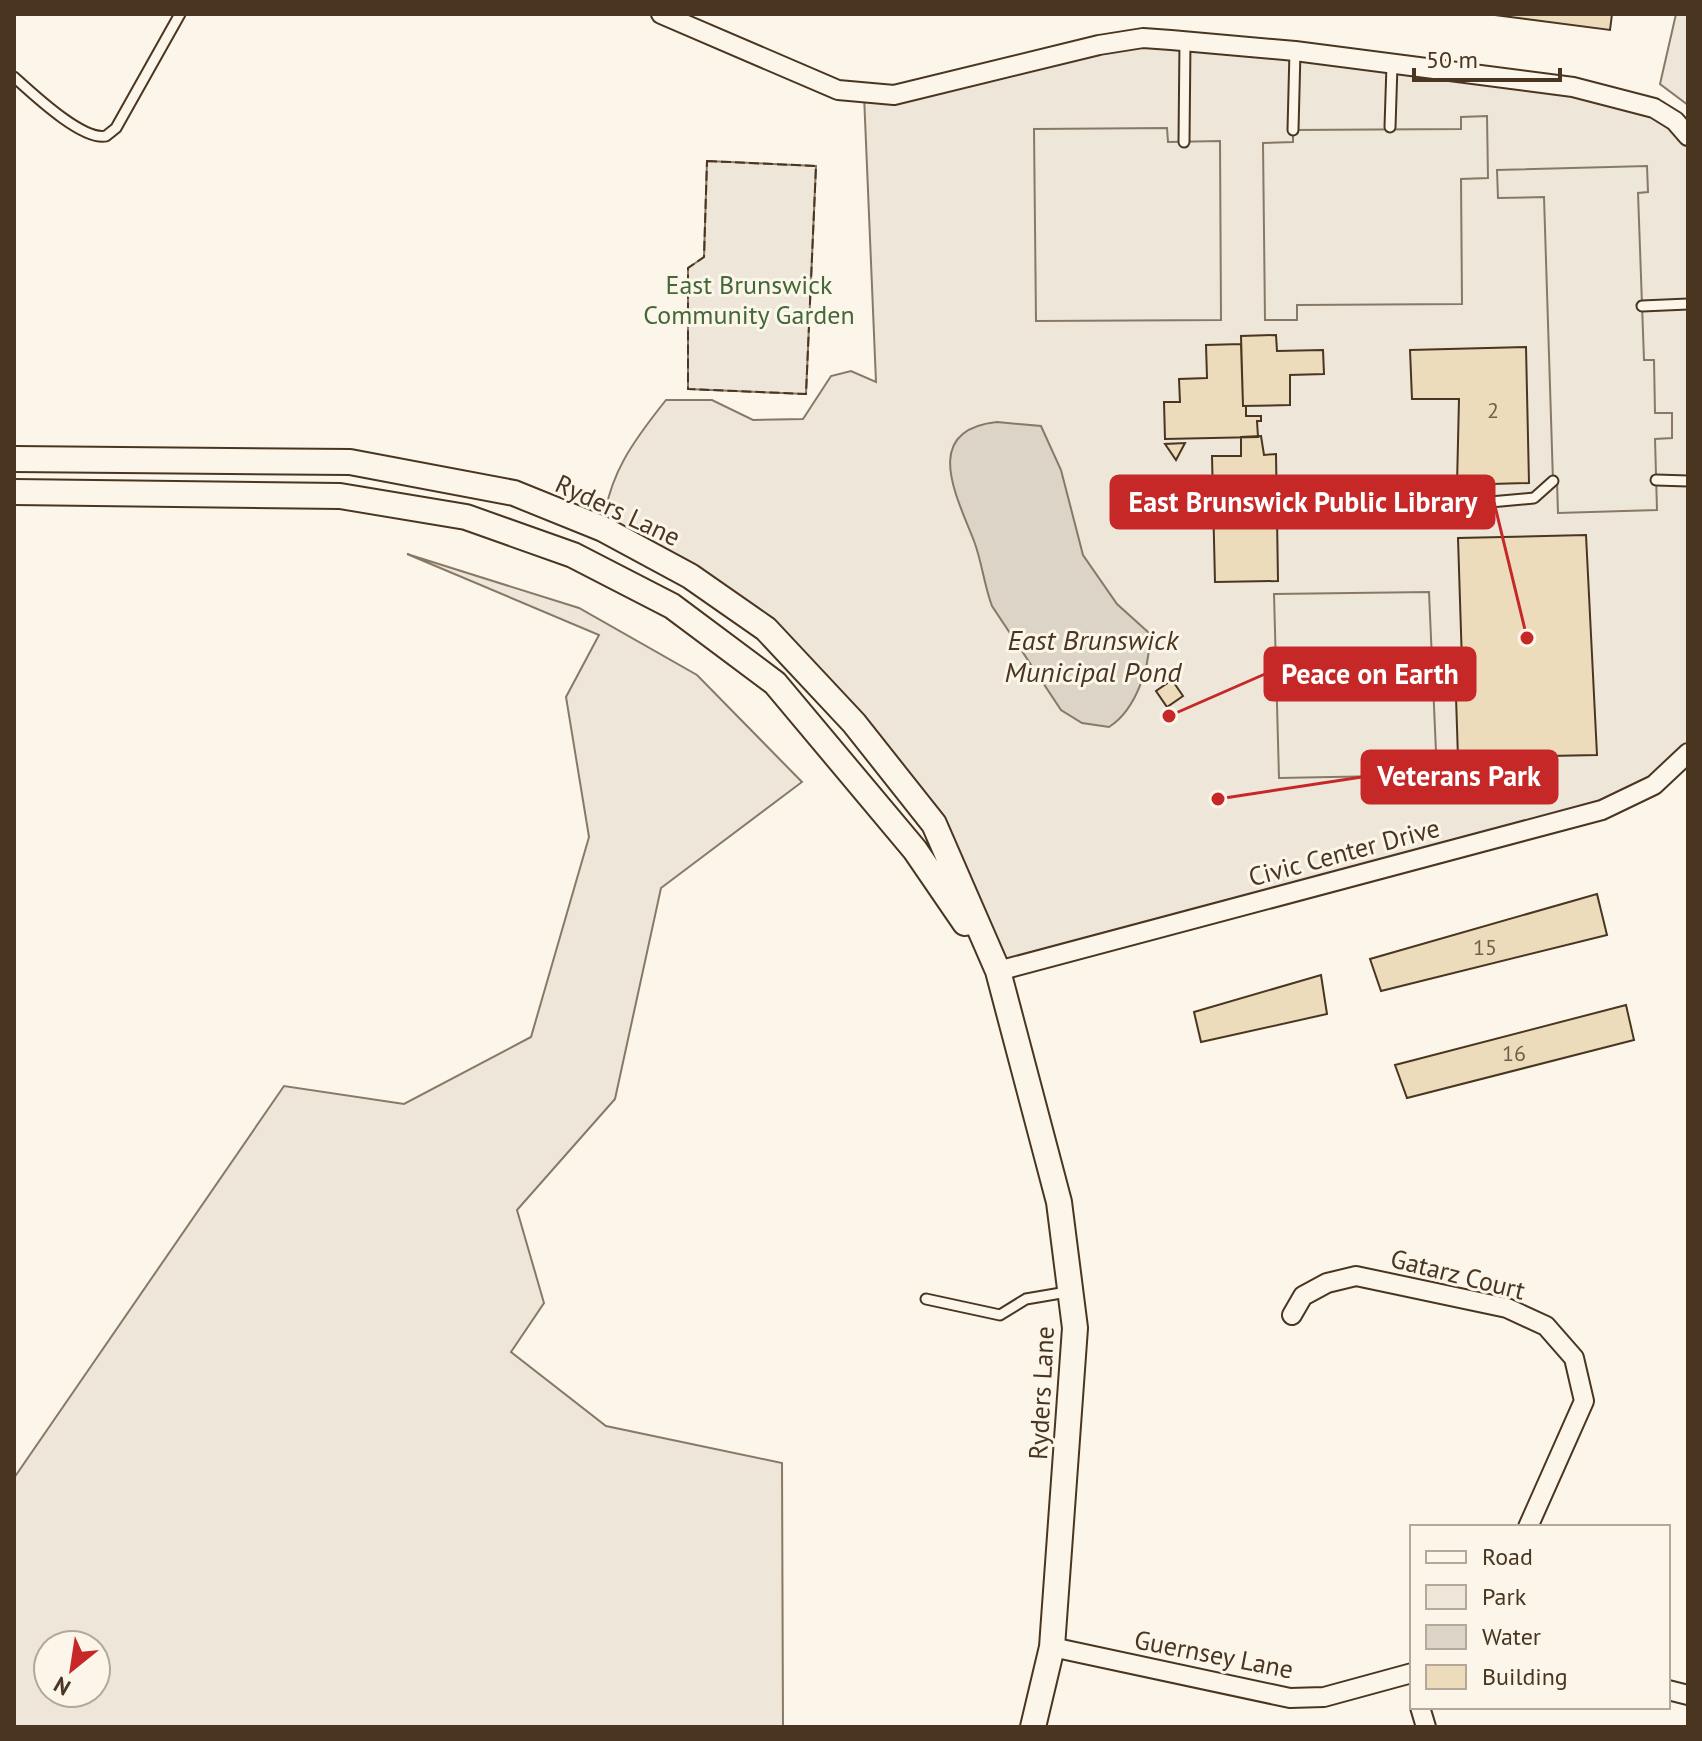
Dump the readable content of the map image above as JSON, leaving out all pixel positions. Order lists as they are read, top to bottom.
{
  "streets": {
    "main road": ["Ryders Lane"],
    "street": ["Civic Center Drive", "Gatarz Court", "Guernsey Lane"]
  },
  "crossings": [
    ["Ryders Lane", "Civic Center Drive"],
    ["Ryders Lane", "Guernsey Lane"]
  ],
  "water": ["East Brunswick Municipal Pond"],
  "parks": ["East Brunswick Community Garden"],
  "places": ["East Brunswick Public Library", "Peace on Earth", "Veterans Park"],
  "house_numbers": ["2", "15", "16"],
  "legend": [
    "Road",
    "Park",
    "Water",
    "Building"
  ],
  "scale_bar": "50 m",
  "north": "bottom left"
}
